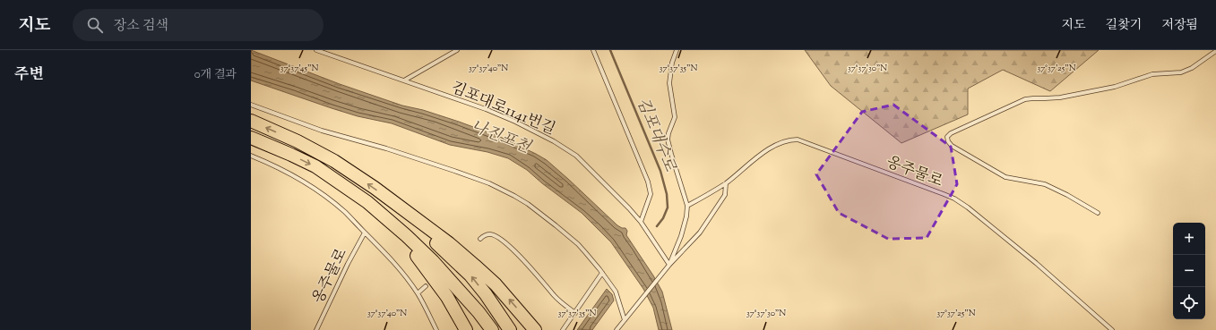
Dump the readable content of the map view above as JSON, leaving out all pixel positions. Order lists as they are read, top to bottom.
{
  "streets": {
    "lane": ["김포대로1141번길", "옹주물로"]
  },
  "water": ["김포대수로", "나진포천"],
  "page": {
    "header": "지도",
    "search": "장소 검색",
    "nav": ["지도", "길찾기", "저장됨"],
    "heading": ["주변", "0개 결과"],
    "map_buttons": ["+", "−"]
  },
  "coordinates": [
    "37°37'45\"N",
    "37°37'35\"N",
    "37°37'30\"N",
    "37°37'25\"N",
    "37°37'40\"N"
  ]
}
